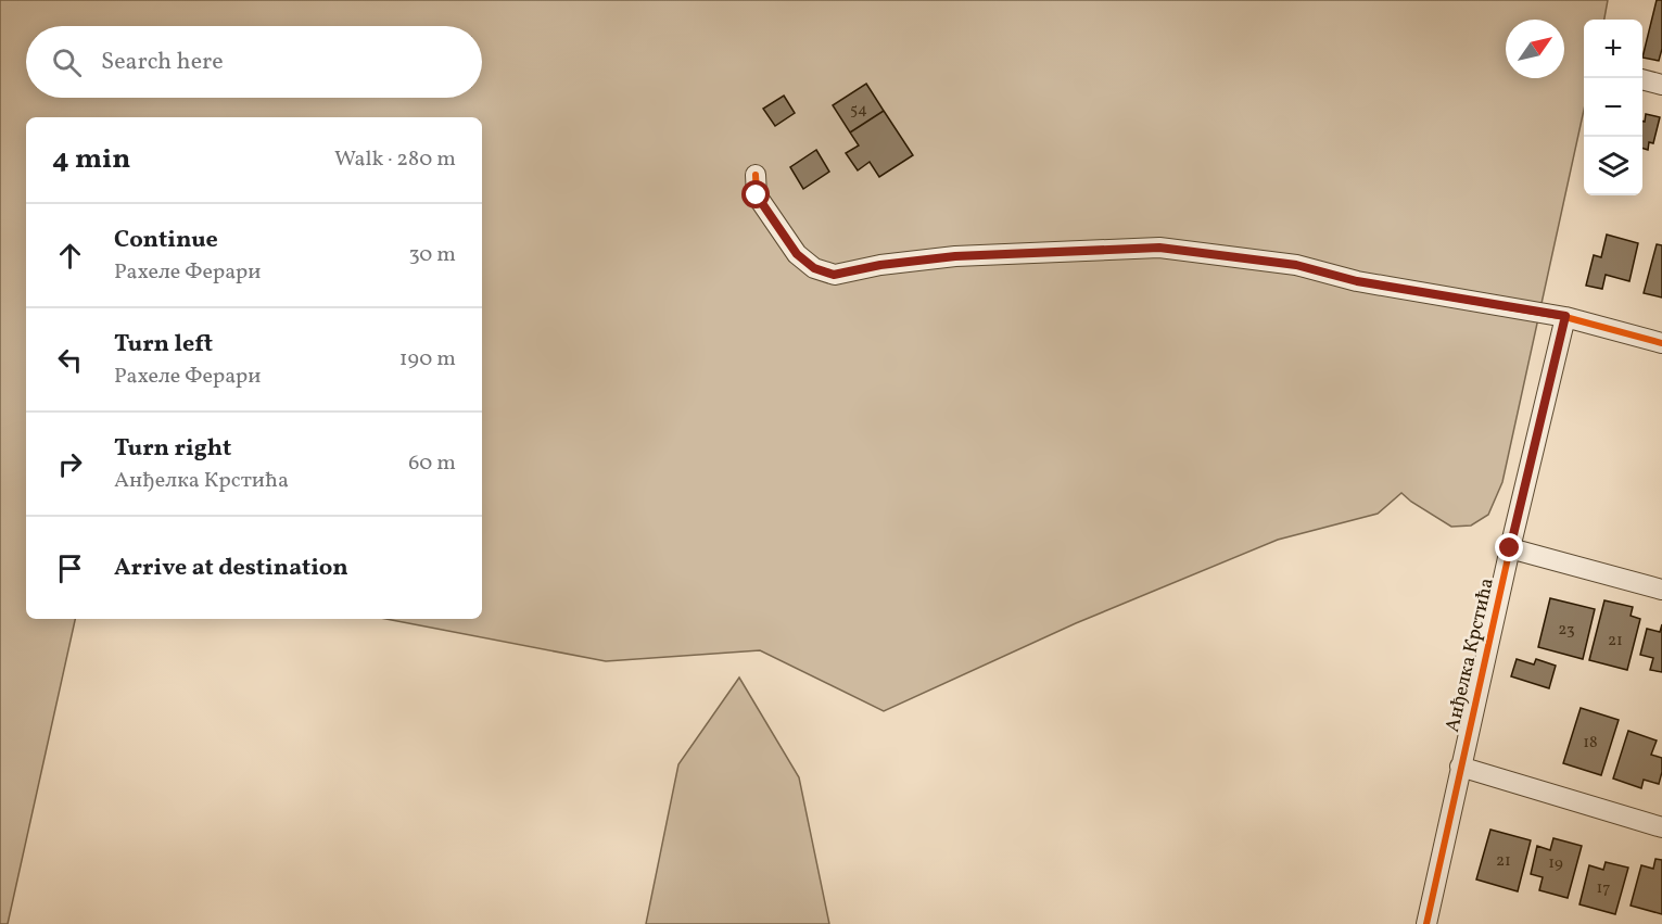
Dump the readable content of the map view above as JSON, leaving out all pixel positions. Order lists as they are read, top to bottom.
{
  "streets": {
    "street": ["Анђелка Крстића"]
  },
  "house_numbers": [
    "54",
    "23",
    "21",
    "18",
    "21",
    "19",
    "17"
  ],
  "north": "top right",
  "page": {
    "map_buttons": ["+", "−"],
    "search": "Search here",
    "heading": ["4 min", "Walk · 280 m"],
    "list": [
      ["Continue", "Рахеле Ферари", "30 m"],
      ["Turn left", "Рахеле Ферари", "190 m"],
      ["Turn right", "Анђелка Крстића", "60 m"],
      "Arrive at destination"
    ]
  }
}
